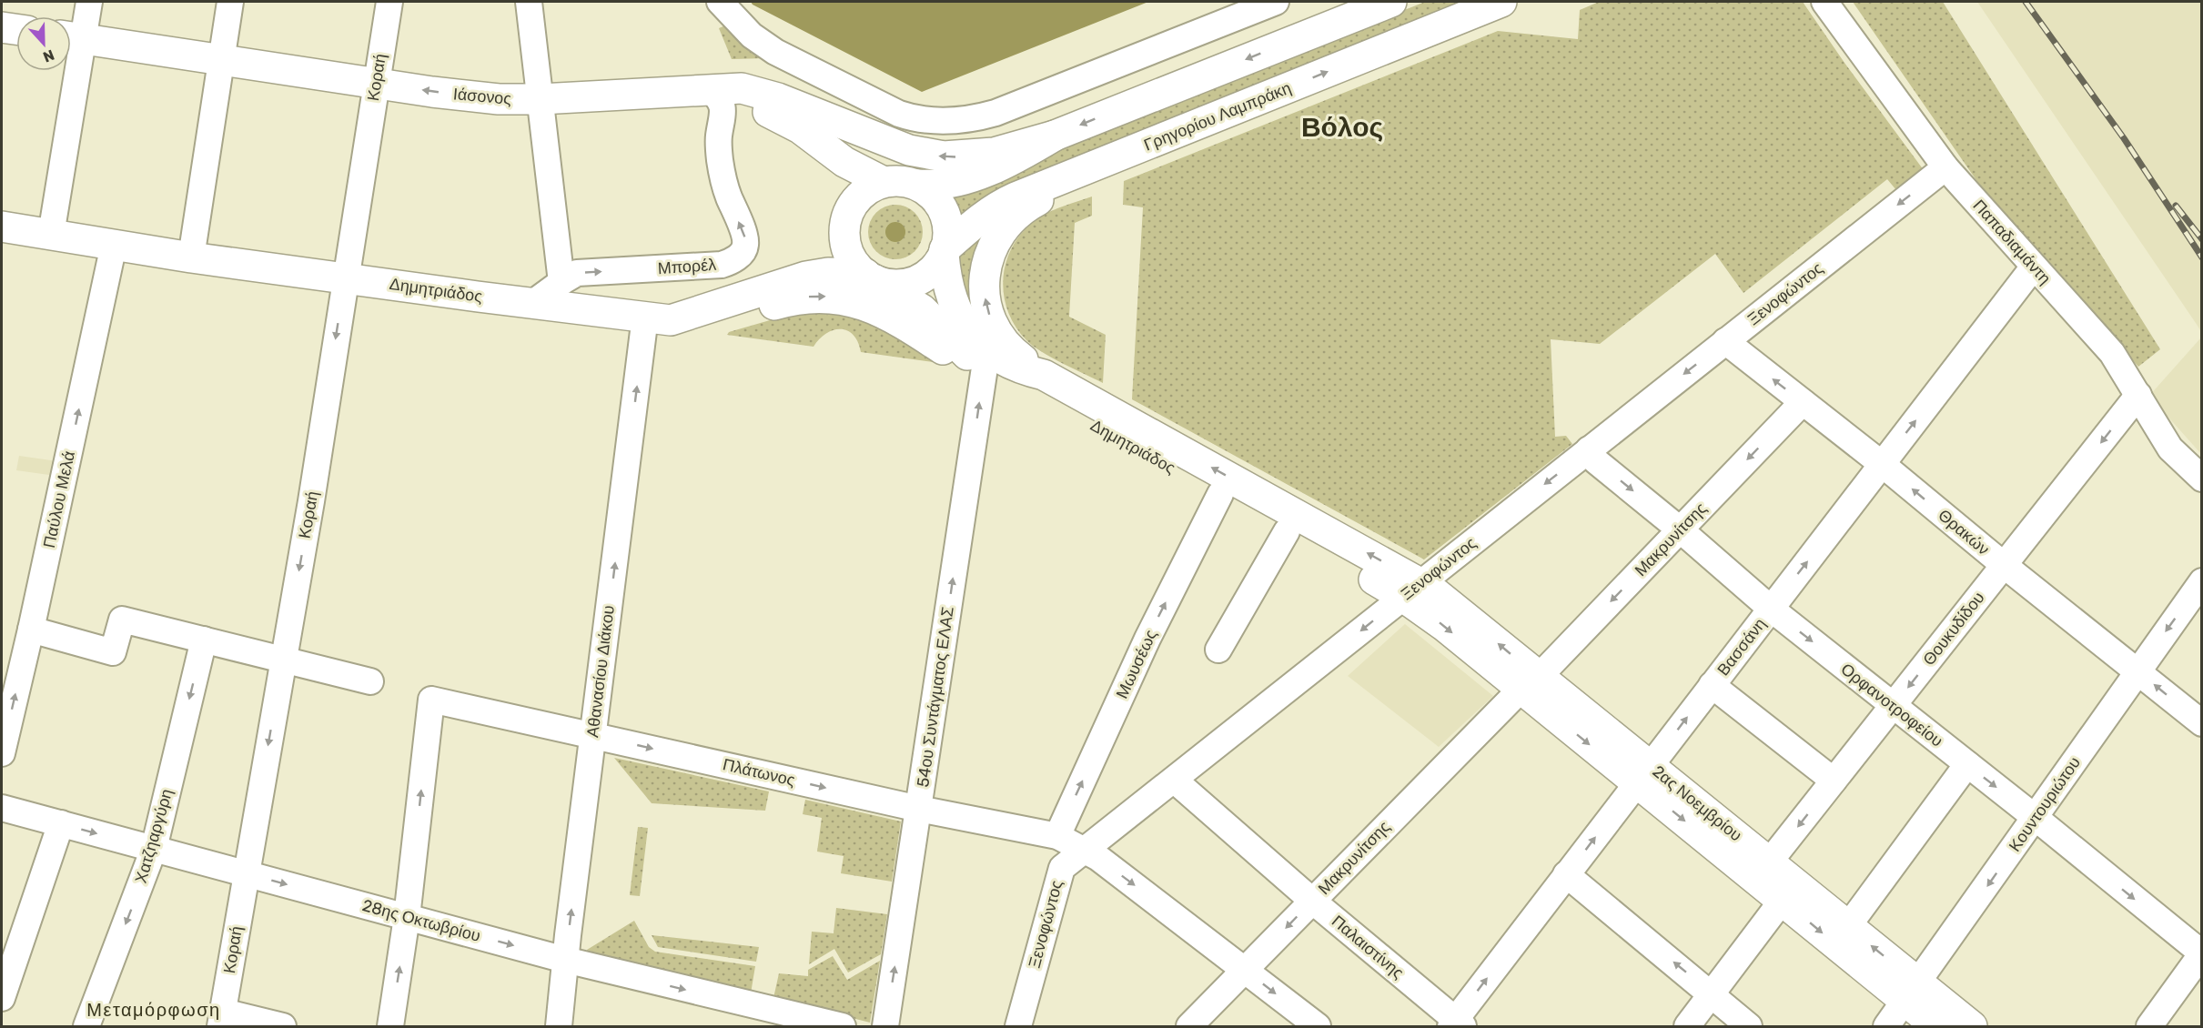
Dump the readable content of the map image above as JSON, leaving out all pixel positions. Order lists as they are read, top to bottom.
{
  "streets": {
    "main road": [
      "Ιάσονος",
      "Γρηγορίου Λαμπράκη",
      "Δημητριάδος",
      "2ας Νοεμβρίου"
    ],
    "street": [
      "Κοραή",
      "Παπαδιαμάντη",
      "Μπορέλ",
      "Ξενοφώντος",
      "Παύλου Μελά",
      "Θρακών",
      "Μακρυνίτσης",
      "Θουκυδίδου",
      "Βασσάνη",
      "Μωυσέως",
      "Αθανασίου Διάκου",
      "54ου Συντάγματος ΕΛΑΣ",
      "Ορφανοτροφείου",
      "Πλάτωνος",
      "Κουντουριώτου",
      "Χατζηαργύρη",
      "28ης Οκτωβρίου",
      "Παλαιστίνης"
    ]
  },
  "crossings": [
    ["Κοραή", "Ιάσονος"],
    ["Κοραή", "Δημητριάδος"],
    ["Κοραή", "28ης Οκτωβρίου"],
    ["Ιάσονος", "Γρηγορίου Λαμπράκη"],
    ["Ιάσονος", "Μπορέλ"],
    ["Ιάσονος", "Δημητριάδος"],
    ["Γρηγορίου Λαμπράκη", "Δημητριάδος"],
    ["Παπαδιαμάντη", "Ξενοφώντος"],
    ["Παπαδιαμάντη", "Θουκυδίδου"],
    ["Παπαδιαμάντη", "Βασσάνη"],
    ["Μπορέλ", "Δημητριάδος"],
    ["Δημητριάδος", "Ξενοφώντος"],
    ["Δημητριάδος", "Παύλου Μελά"],
    ["Δημητριάδος", "Μωυσέως"],
    ["Δημητριάδος", "Αθανασίου Διάκου"],
    ["Δημητριάδος", "54ου Συντάγματος ΕΛΑΣ"],
    ["Δημητριάδος", "2ας Νοεμβρίου"],
    ["Ξενοφώντος", "Θρακών"],
    ["Ξενοφώντος", "Ορφανοτροφείου"],
    ["Ξενοφώντος", "Πλάτωνος"],
    ["Ξενοφώντος", "2ας Νοεμβρίου"],
    ["Ξενοφώντος", "Παλαιστίνης"],
    ["Θρακών", "Μακρυνίτσης"],
    ["Θρακών", "Θουκυδίδου"],
    ["Θρακών", "Βασσάνη"],
    ["Θρακών", "Κουντουριώτου"],
    ["Μακρυνίτσης", "Ορφανοτροφείου"],
    ["Μακρυνίτσης", "Πλάτωνος"],
    ["Μακρυνίτσης", "2ας Νοεμβρίου"],
    ["Μακρυνίτσης", "Παλαιστίνης"],
    ["Θουκυδίδου", "Ορφανοτροφείου"],
    ["Θουκυδίδου", "2ας Νοεμβρίου"],
    ["Βασσάνη", "Ορφανοτροφείου"],
    ["Βασσάνη", "2ας Νοεμβρίου"],
    ["Βασσάνη", "Παλαιστίνης"],
    ["Μωυσέως", "Πλάτωνος"],
    ["Αθανασίου Διάκου", "Πλάτωνος"],
    ["Αθανασίου Διάκου", "28ης Οκτωβρίου"],
    ["54ου Συντάγματος ΕΛΑΣ", "Πλάτωνος"],
    ["Ορφανοτροφείου", "Κουντουριώτου"],
    ["Πλάτωνος", "28ης Οκτωβρίου"],
    ["2ας Νοεμβρίου", "Κουντουριώτου"],
    ["Χατζηαργύρη", "28ης Οκτωβρίου"]
  ],
  "one_way": [
    "Κοραή",
    "Ξενοφώντος",
    "Παύλου Μελά",
    "Θρακών",
    "Μακρυνίτσης",
    "Θουκυδίδου",
    "Βασσάνη",
    "Αθανασίου Διάκου",
    "54ου Συντάγματος ΕΛΑΣ",
    "Ορφανοτροφείου",
    "28ης Οκτωβρίου"
  ],
  "districts": ["Βόλος", "Μεταμόρφωση"],
  "north": "bottom"
}
